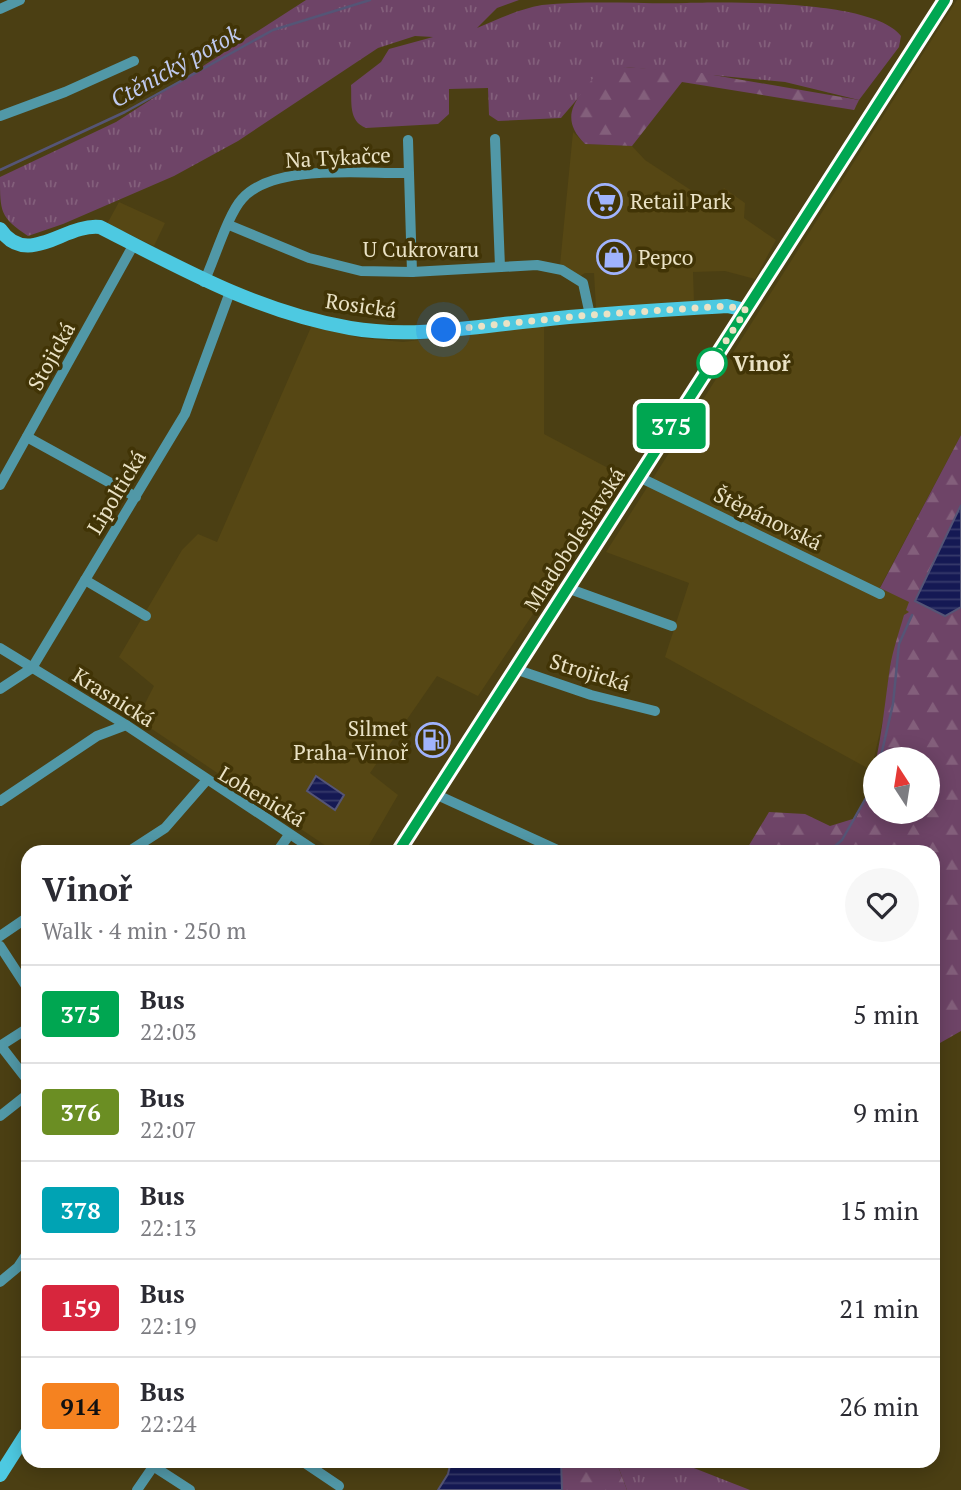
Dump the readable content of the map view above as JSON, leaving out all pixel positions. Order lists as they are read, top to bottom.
{
  "streets": {
    "main road": ["Rosická", "Mladoboleslavská"],
    "street": [
      "Na Tykačce",
      "U Cukrovaru",
      "Stojická",
      "Lipoltická",
      "Štěpánovská",
      "Strojická",
      "Krasnická",
      "Lohenická"
    ]
  },
  "crossings": [
    ["Na Tykačce", "U Cukrovaru"],
    ["Na Tykačce", "Rosická"],
    ["U Cukrovaru", "Rosická"],
    ["Rosická", "Stojická"],
    ["Rosická", "Lipoltická"],
    ["Rosická", "Mladoboleslavská"],
    ["Lipoltická", "Krasnická"],
    ["Štěpánovská", "Mladoboleslavská"],
    ["Mladoboleslavská", "Strojická"],
    ["Krasnická", "Lohenická"]
  ],
  "water": ["Ctěnický potok"],
  "places": {
    "supermarket": ["Retail Park"],
    "shop": ["Pepco"],
    "other": ["Vinoř"],
    "fuel station": ["Silmet Praha-Vinoř"]
  },
  "lines": ["bus line 375"],
  "north": "top",
  "page": {
    "on_map": "375",
    "heading": ["Vinoř", "Walk · 4 min · 250 m"],
    "list": [
      {
        "mark": "375",
        "name": "Bus",
        "note": "22:03",
        "value": "5 min"
      },
      {
        "mark": "376",
        "name": "Bus",
        "note": "22:07",
        "value": "9 min"
      },
      {
        "mark": "378",
        "name": "Bus",
        "note": "22:13",
        "value": "15 min"
      },
      {
        "mark": "159",
        "name": "Bus",
        "note": "22:19",
        "value": "21 min"
      },
      {
        "mark": "914",
        "name": "Bus",
        "note": "22:24",
        "value": "26 min"
      }
    ]
  }
}
